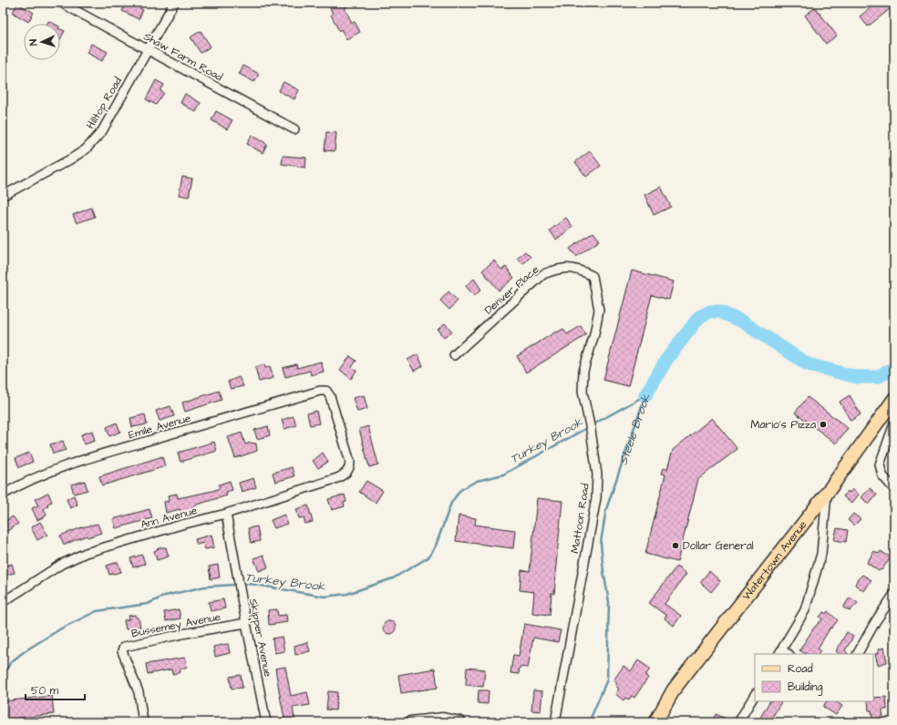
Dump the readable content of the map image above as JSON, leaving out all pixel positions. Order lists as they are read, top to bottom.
{
  "streets": {
    "main road": ["Watertown Avenue"],
    "street": [
      "Shaw Farm Road",
      "Hilltop Road",
      "Denver Place",
      "Emile Avenue",
      "Ann Avenue",
      "Mattoon Road",
      "Bussemey Avenue",
      "Skipper Avenue"
    ]
  },
  "crossings": [
    ["Shaw Farm Road", "Hilltop Road"],
    ["Denver Place", "Mattoon Road"],
    ["Emile Avenue", "Ann Avenue"],
    ["Ann Avenue", "Skipper Avenue"],
    ["Bussemey Avenue", "Skipper Avenue"]
  ],
  "water": ["Steele Brook", "Turkey Brook"],
  "places": ["Mario's Pizza", "Dollar General"],
  "legend": ["Road", "Building"],
  "scale_bar": "50 m",
  "north": "left"
}
